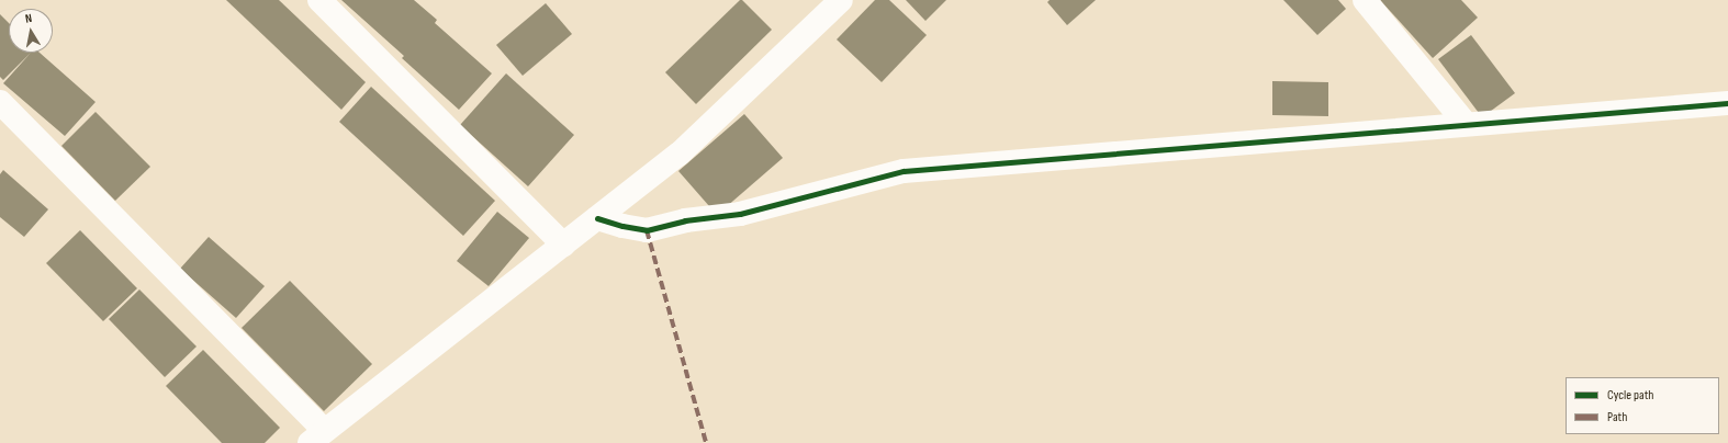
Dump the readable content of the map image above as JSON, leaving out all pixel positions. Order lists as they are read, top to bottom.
{
  "legend": ["Cycle path", "Path"],
  "north": "top"
}
